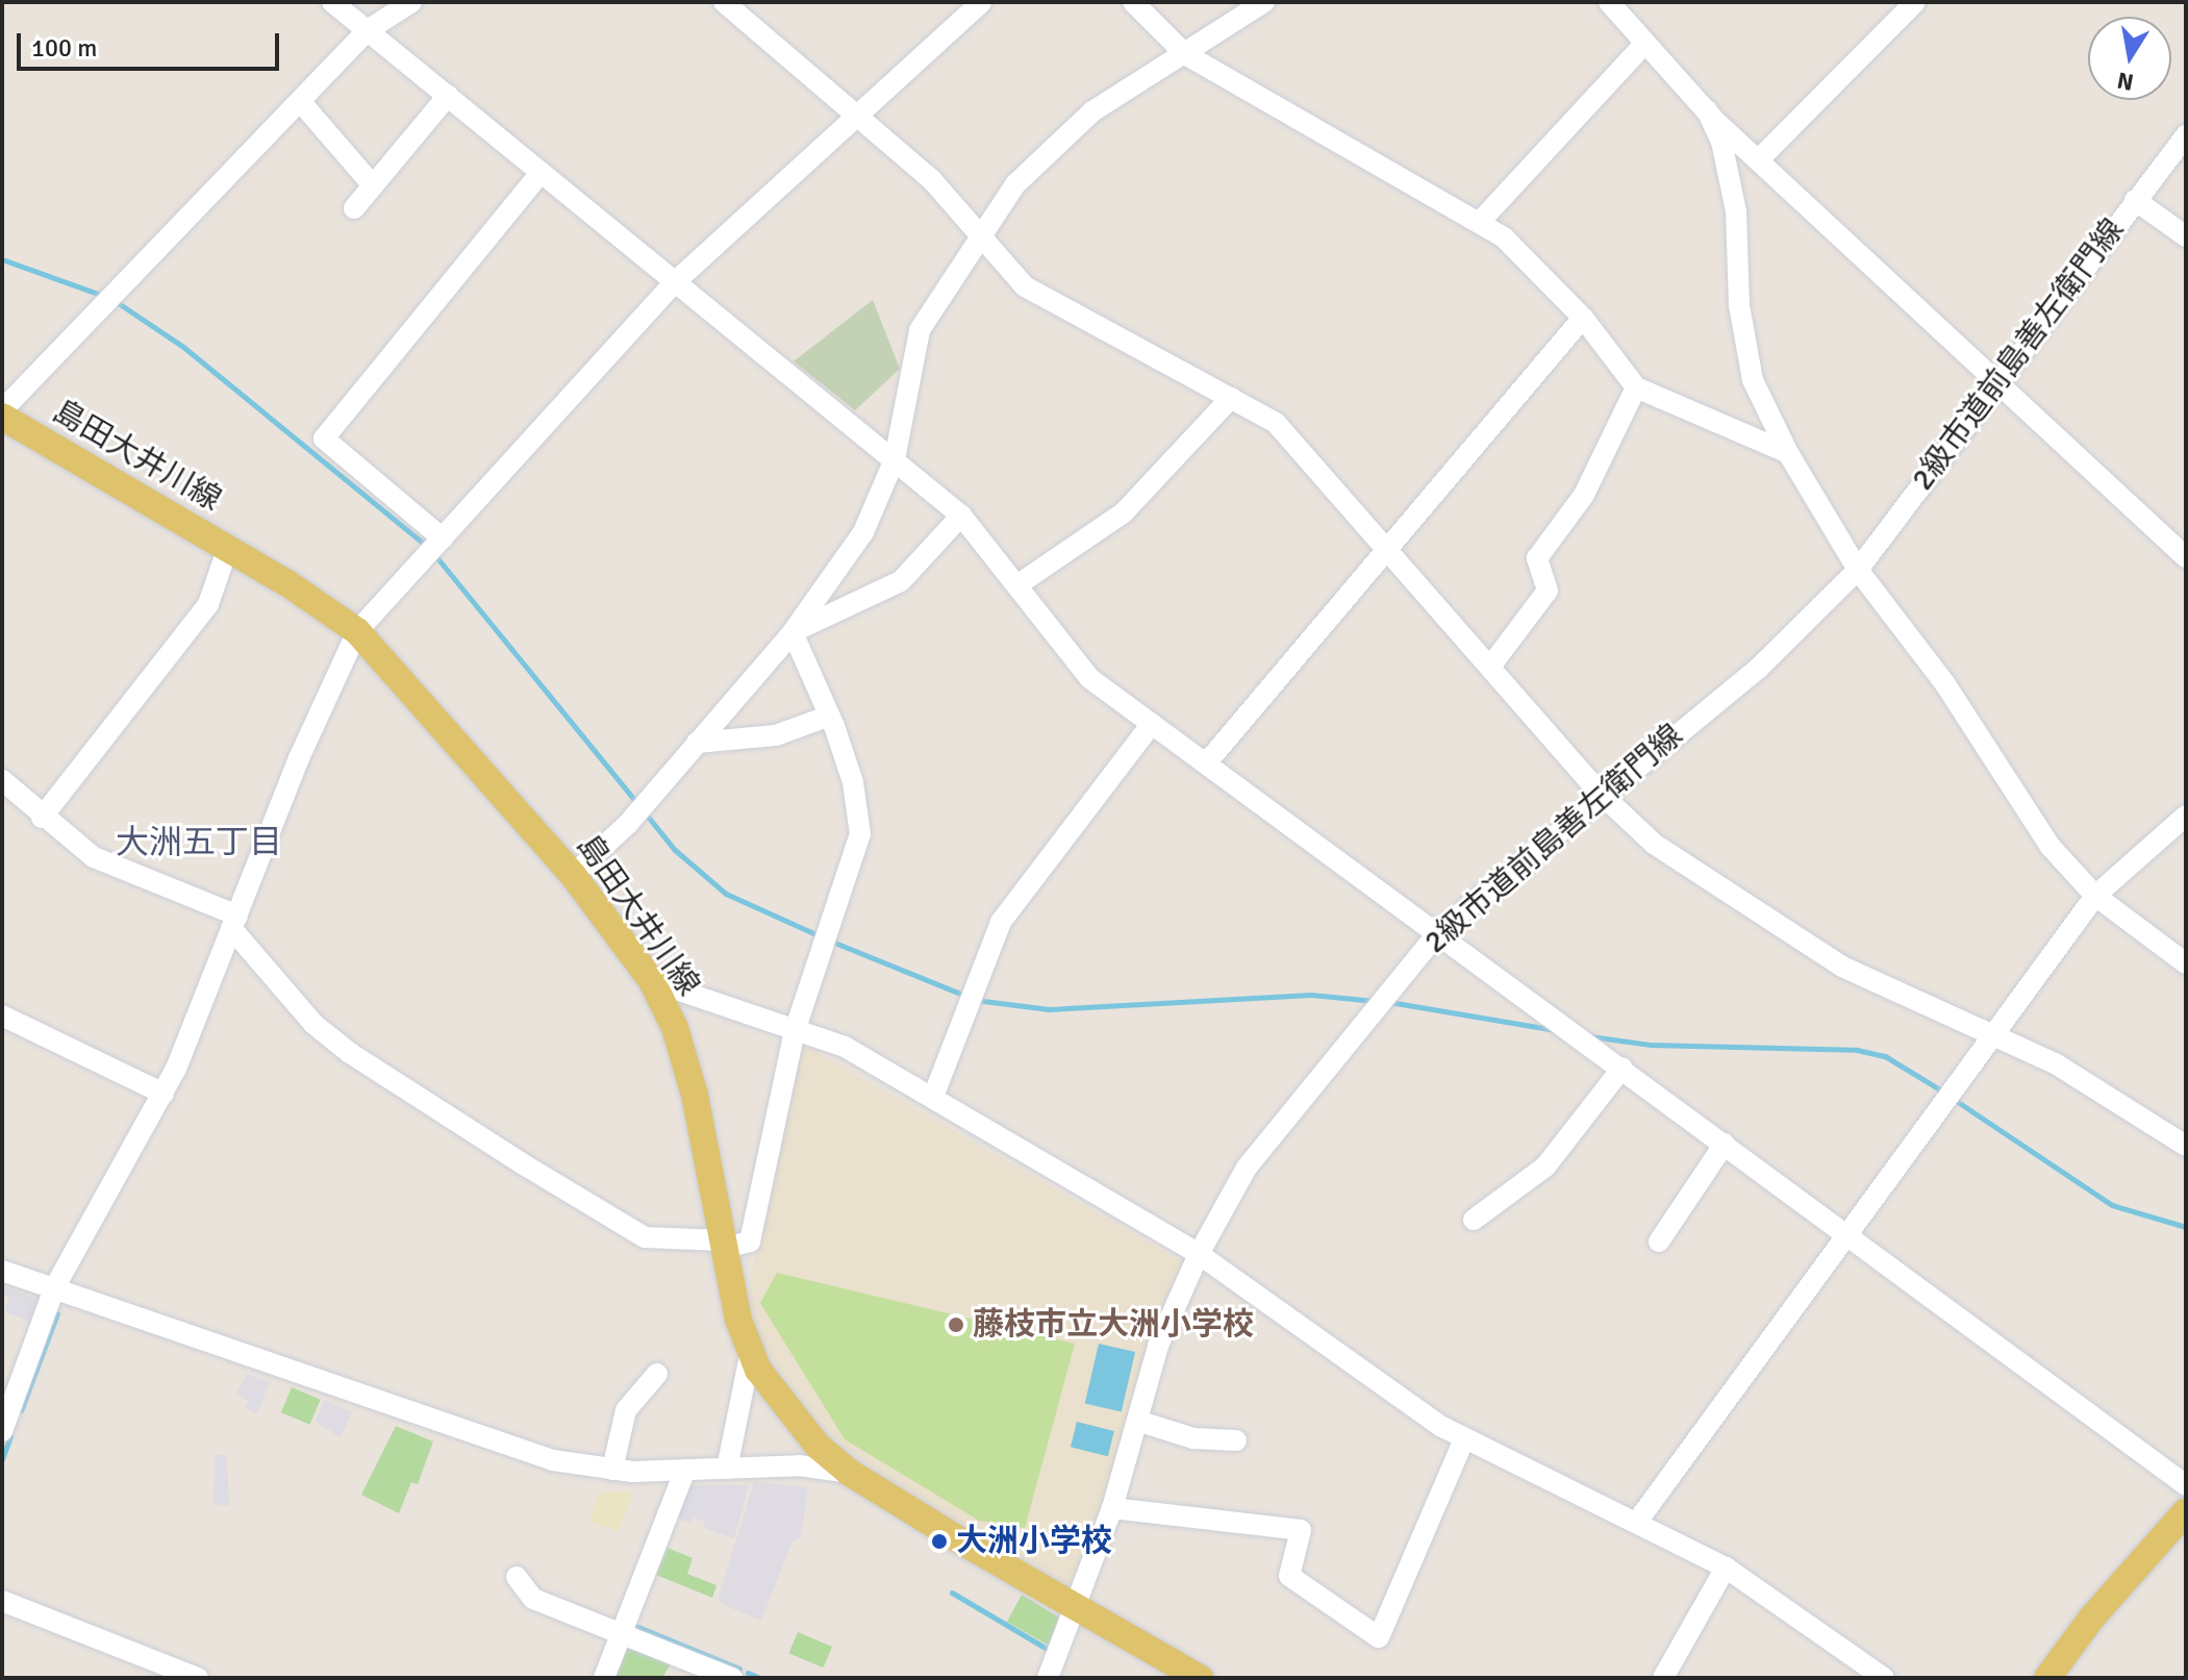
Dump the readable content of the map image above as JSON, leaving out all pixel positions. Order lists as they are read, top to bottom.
{
  "streets": {
    "main road": ["島田大井川線"],
    "street": ["2級市道前島善左衛門線"]
  },
  "crossings": [
    ["2級市道前島善左衛門線", "島田大井川線"]
  ],
  "districts": ["大洲五丁目"],
  "places": ["藤枝市立大洲小学校", "大洲小学校"],
  "scale_bar": "100 m",
  "north": "bottom"
}
